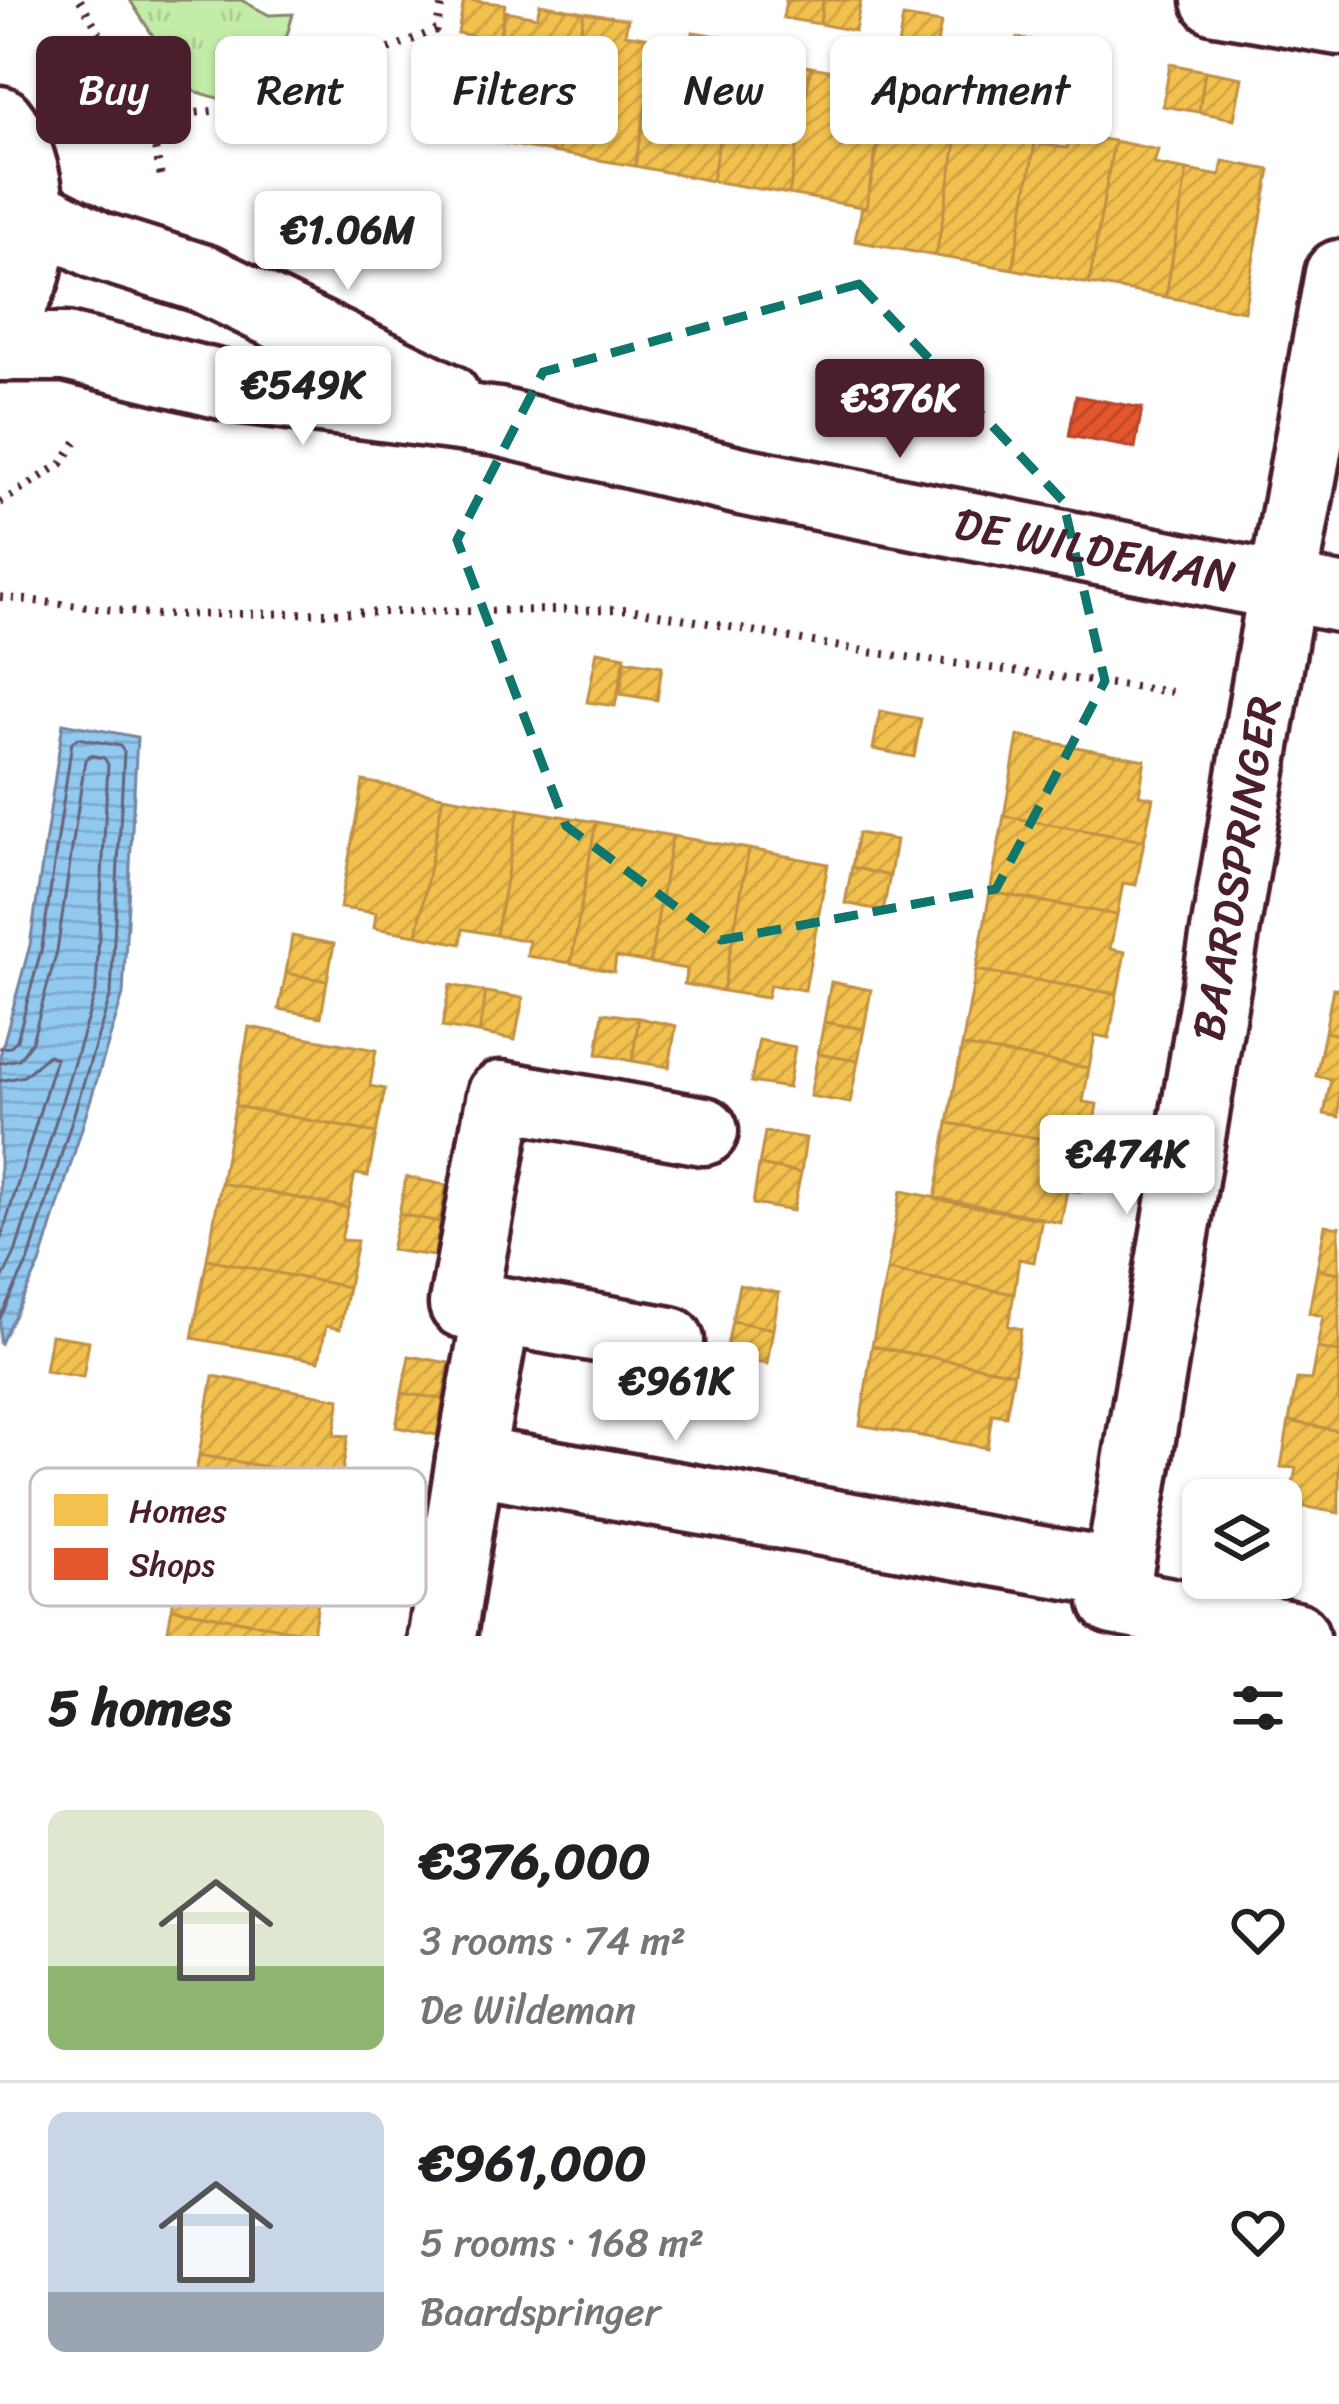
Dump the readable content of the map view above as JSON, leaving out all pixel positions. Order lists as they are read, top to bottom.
{
  "streets": {
    "street": ["DE WILDEMAN", "BAARDSPRINGER"]
  },
  "crossings": [
    ["DE WILDEMAN", "BAARDSPRINGER"]
  ],
  "legend": ["Homes", "Shops"],
  "page": {
    "chip": [
      "Buy",
      "Rent",
      "Filters",
      "New",
      "Apartment"
    ],
    "price": [
      "€1.06M",
      "€549K",
      "€376K",
      "€474K",
      "€961K"
    ],
    "heading": "5 homes",
    "list": [
      {
        "name": "€376,000",
        "note": "3 rooms · 74 m² · De Wildeman"
      },
      {
        "name": "€961,000",
        "note": "5 rooms · 168 m² · Baardspringer"
      }
    ]
  }
}
